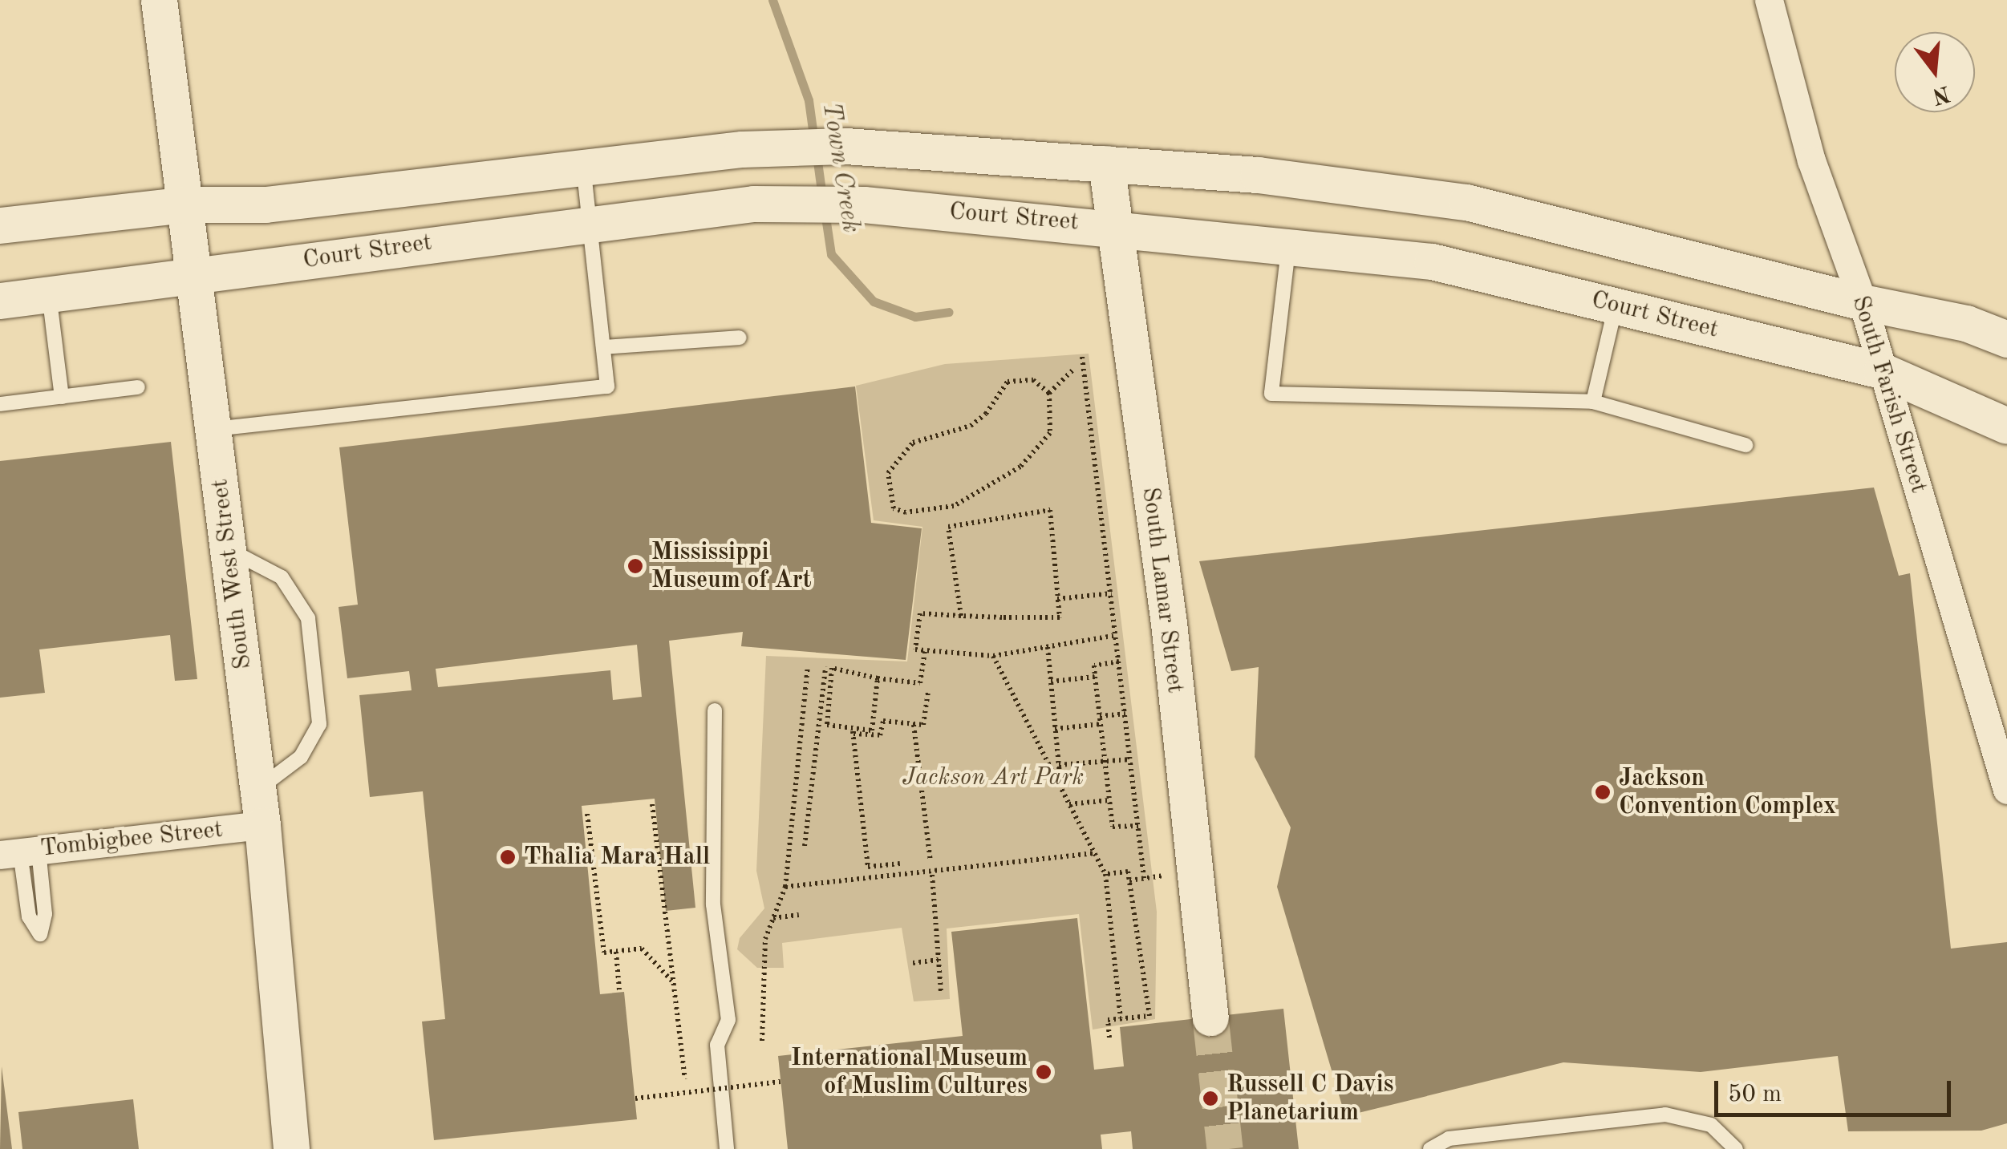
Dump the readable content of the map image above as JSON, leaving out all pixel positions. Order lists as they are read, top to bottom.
{
  "streets": {
    "street": [
      "Court Street",
      "South Farish Street",
      "South West Street",
      "South Lamar Street",
      "Tombigbee Street"
    ]
  },
  "crossings": [
    ["Court Street", "South Farish Street"],
    ["Court Street", "South West Street"],
    ["Court Street", "South Lamar Street"],
    ["South West Street", "Tombigbee Street"]
  ],
  "water": ["Town Creek"],
  "parks": ["Jackson Art Park"],
  "places": [
    "Mississippi Museum of Art",
    "Jackson Convention Complex",
    "Thalia Mara Hall",
    "International Museum of Muslim Cultures",
    "Russell C Davis Planetarium"
  ],
  "scale_bar": "50 m",
  "north": "bottom"
}
